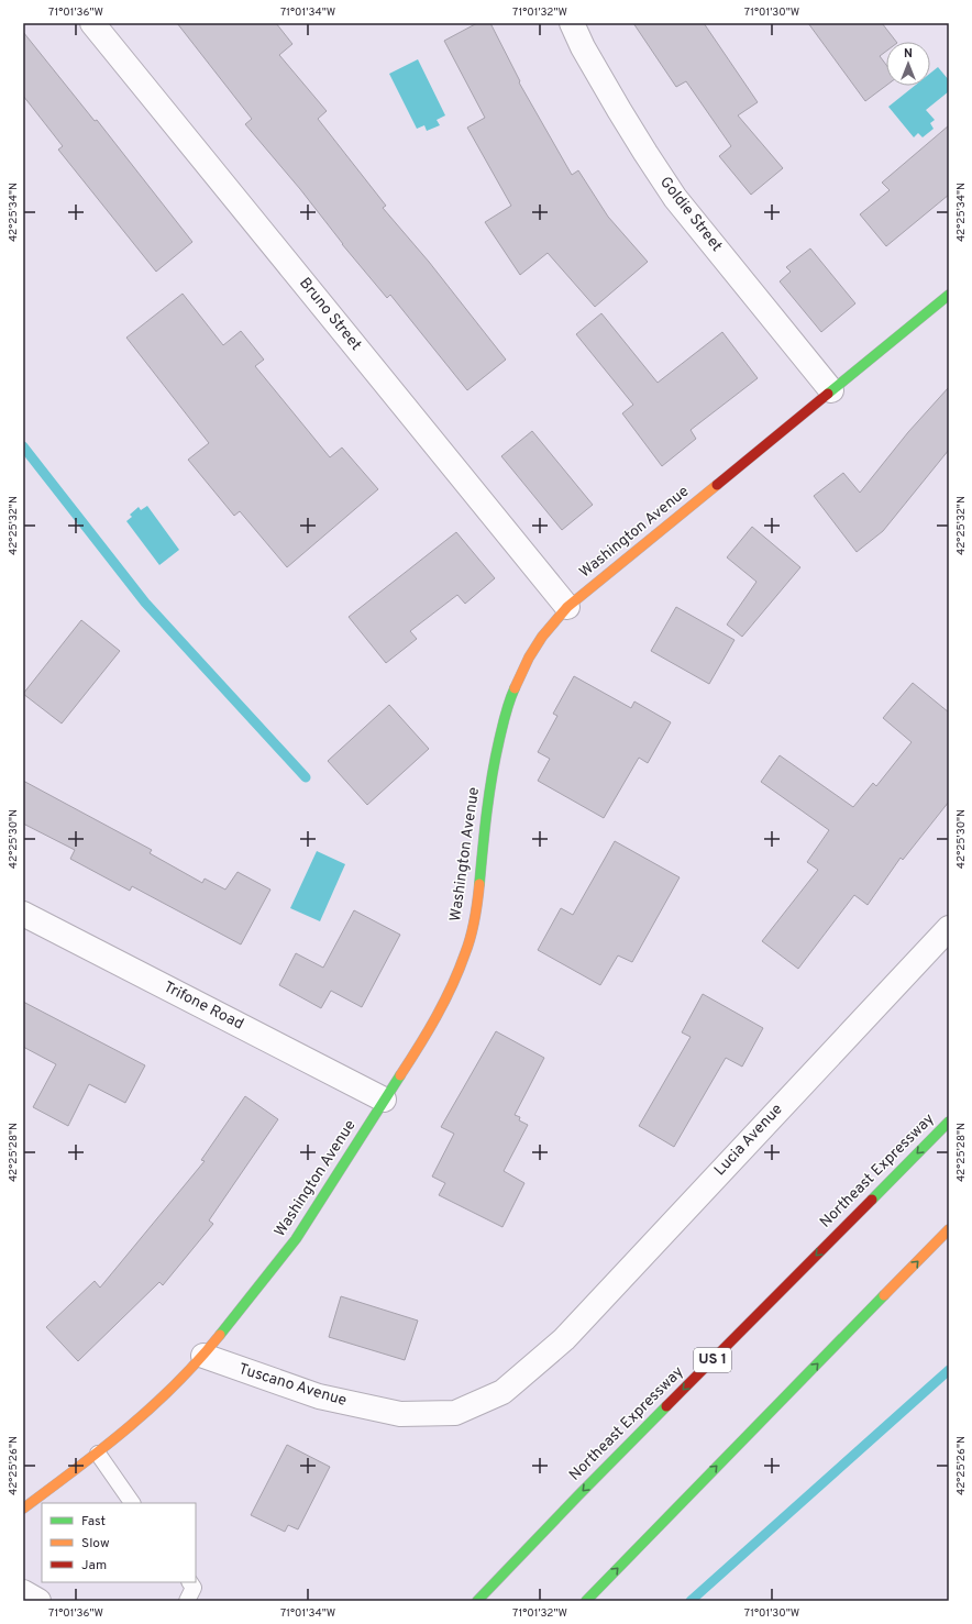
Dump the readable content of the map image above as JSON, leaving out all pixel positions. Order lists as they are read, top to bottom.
{
  "streets": {
    "main road": ["Washington Avenue", "Northeast Expressway", "US 1"],
    "street": [
      "Goldie Street",
      "Bruno Street",
      "Trifone Road",
      "Lucia Avenue",
      "Tuscano Avenue"
    ]
  },
  "crossings": [
    ["Goldie Street", "Washington Avenue"],
    ["Bruno Street", "Washington Avenue"],
    ["Washington Avenue", "Trifone Road"],
    ["Washington Avenue", "Tuscano Avenue"],
    ["Lucia Avenue", "Tuscano Avenue"]
  ],
  "legend": ["Fast", "Slow", "Jam"],
  "north": "top",
  "coordinates": [
    "71°01'36\"W",
    "71°01'34\"W",
    "71°01'32\"W",
    "71°01'30\"W",
    "42°25'34\"N",
    "42°25'32\"N",
    "42°25'30\"N",
    "42°25'28\"N",
    "42°25'26\"N"
  ]
}
